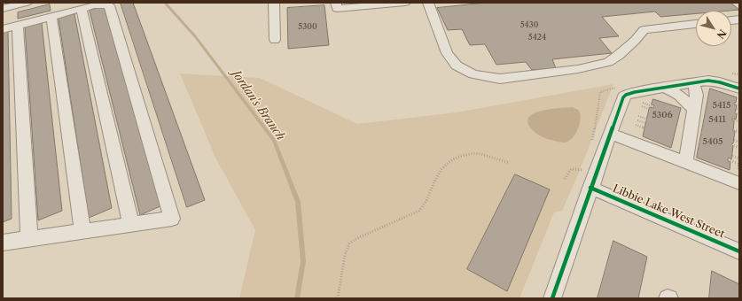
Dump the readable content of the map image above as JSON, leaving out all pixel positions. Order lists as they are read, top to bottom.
{
  "streets": {
    "street": ["Libbie Lake West Street"]
  },
  "water": ["Jordan's Branch"],
  "house_numbers": [
    "5430",
    "5300",
    "5424",
    "5415",
    "5306",
    "5411",
    "5405"
  ],
  "north": "bottom right"
}
